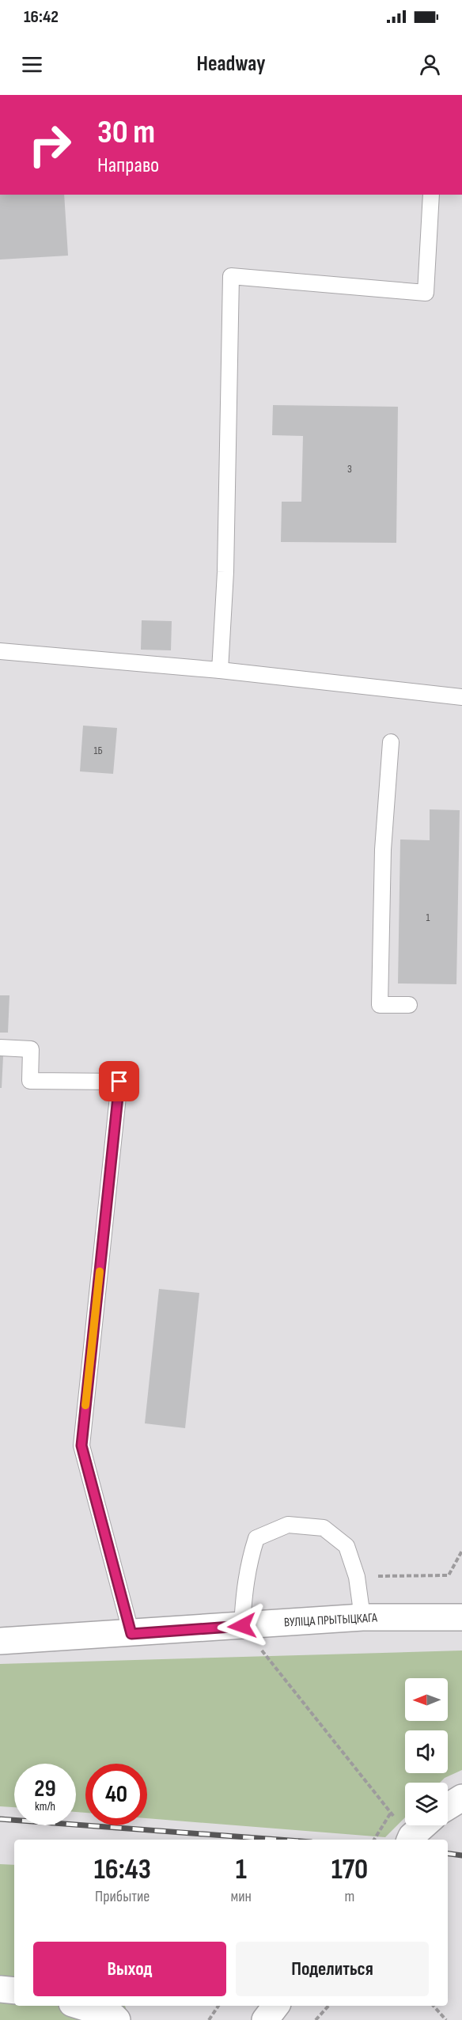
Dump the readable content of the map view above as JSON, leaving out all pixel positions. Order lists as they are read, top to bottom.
{
  "streets": {
    "street": ["ВУЛІЦА ПРЫТЫЦКАГА"]
  },
  "house_numbers": ["3", "1Б", "1"],
  "north": "left",
  "page": {
    "status": "16:42",
    "header": "Headway",
    "turn": ["30 m", "Направо"],
    "speed": "29 km/h",
    "limit": "40",
    "eta": [
      "16:43",
      "Прибытие",
      "1",
      "мин",
      "170",
      "m"
    ],
    "buttons": ["Выход", "Поделиться"]
  }
}
